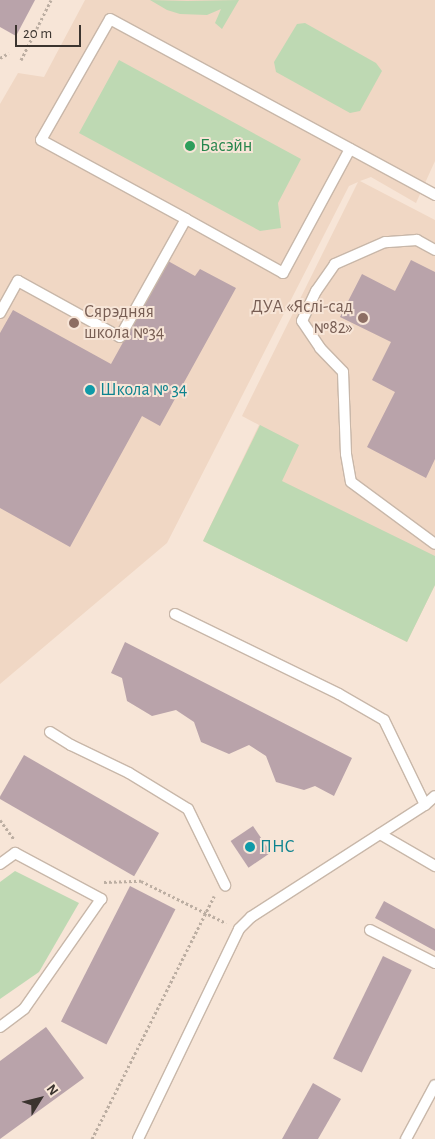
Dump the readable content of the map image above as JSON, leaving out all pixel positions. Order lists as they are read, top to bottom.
{
  "places": [
    "Басэйн",
    "ДУА «Яслі-сад №82»",
    "Сярэдняя школа №34",
    "Школа № 34",
    "ПНС"
  ],
  "scale_bar": "20 m",
  "north": "top right"
}
